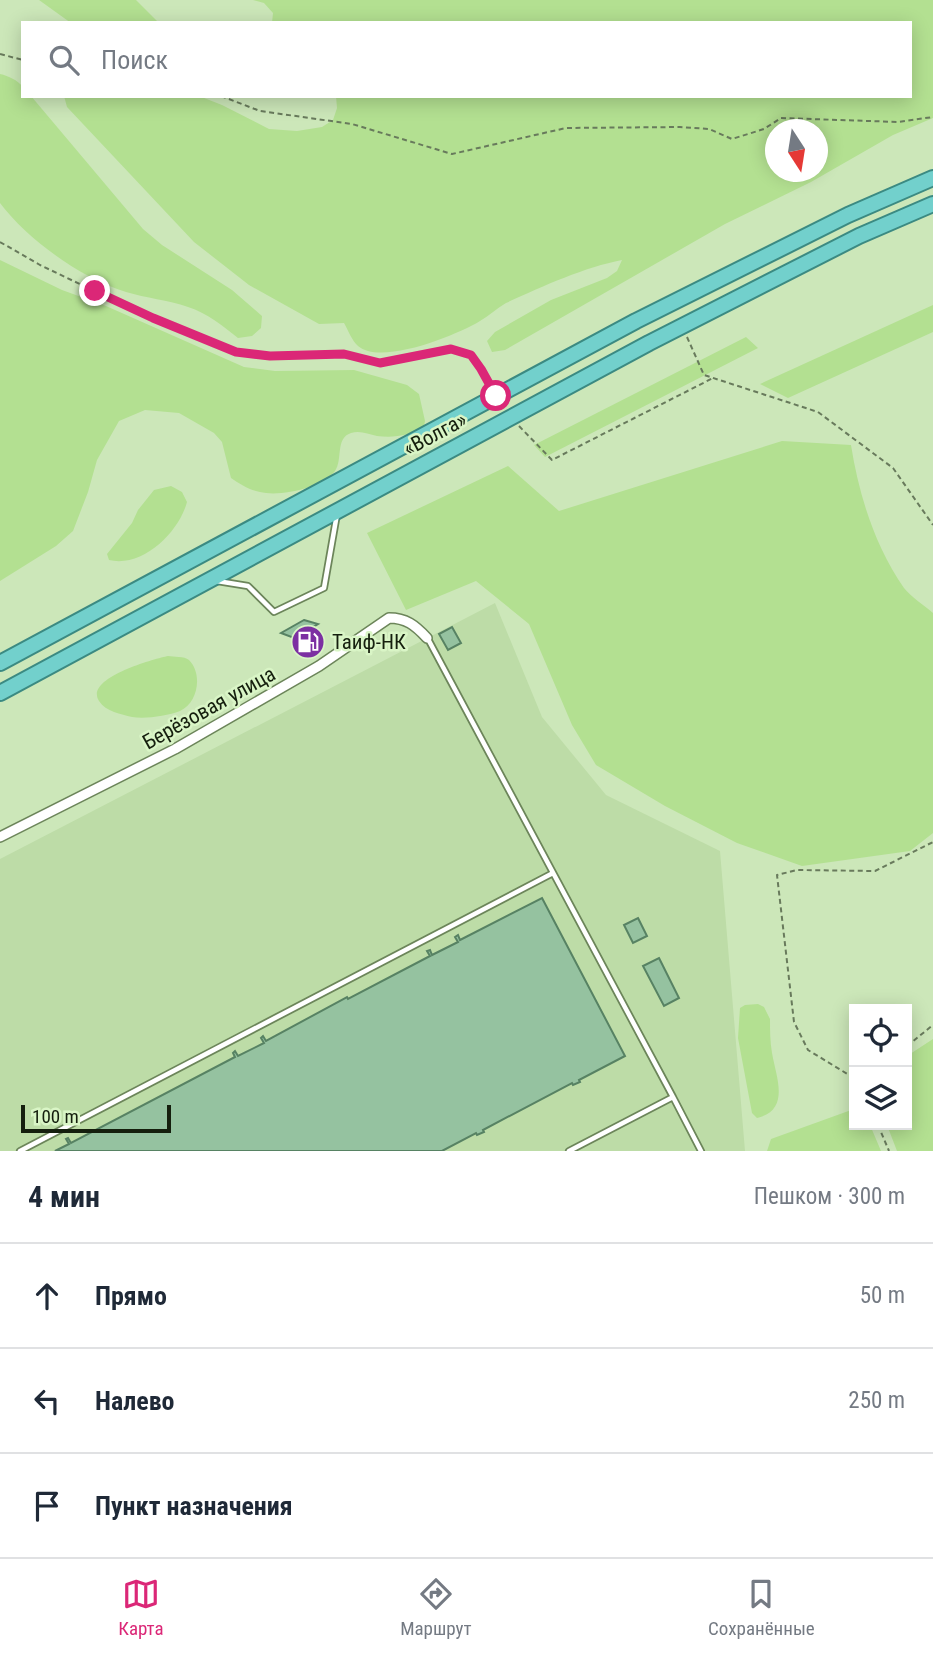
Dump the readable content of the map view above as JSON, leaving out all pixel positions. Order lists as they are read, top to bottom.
{
  "streets": {
    "highway": ["«Волга»"],
    "street": ["Берёзовая улица"]
  },
  "places": {
    "fuel station": ["Таиф-НК"]
  },
  "scale_bar": "100 m",
  "north": "bottom",
  "page": {
    "search": "Поиск",
    "scale": "100 m",
    "heading": ["4 мин", "Пешком · 300 m"],
    "list": [
      ["Прямо", "50 m"],
      ["Налево", "250 m"],
      "Пункт назначения"
    ],
    "nav": ["Карта", "Маршрут", "Сохранённые"]
  }
}
